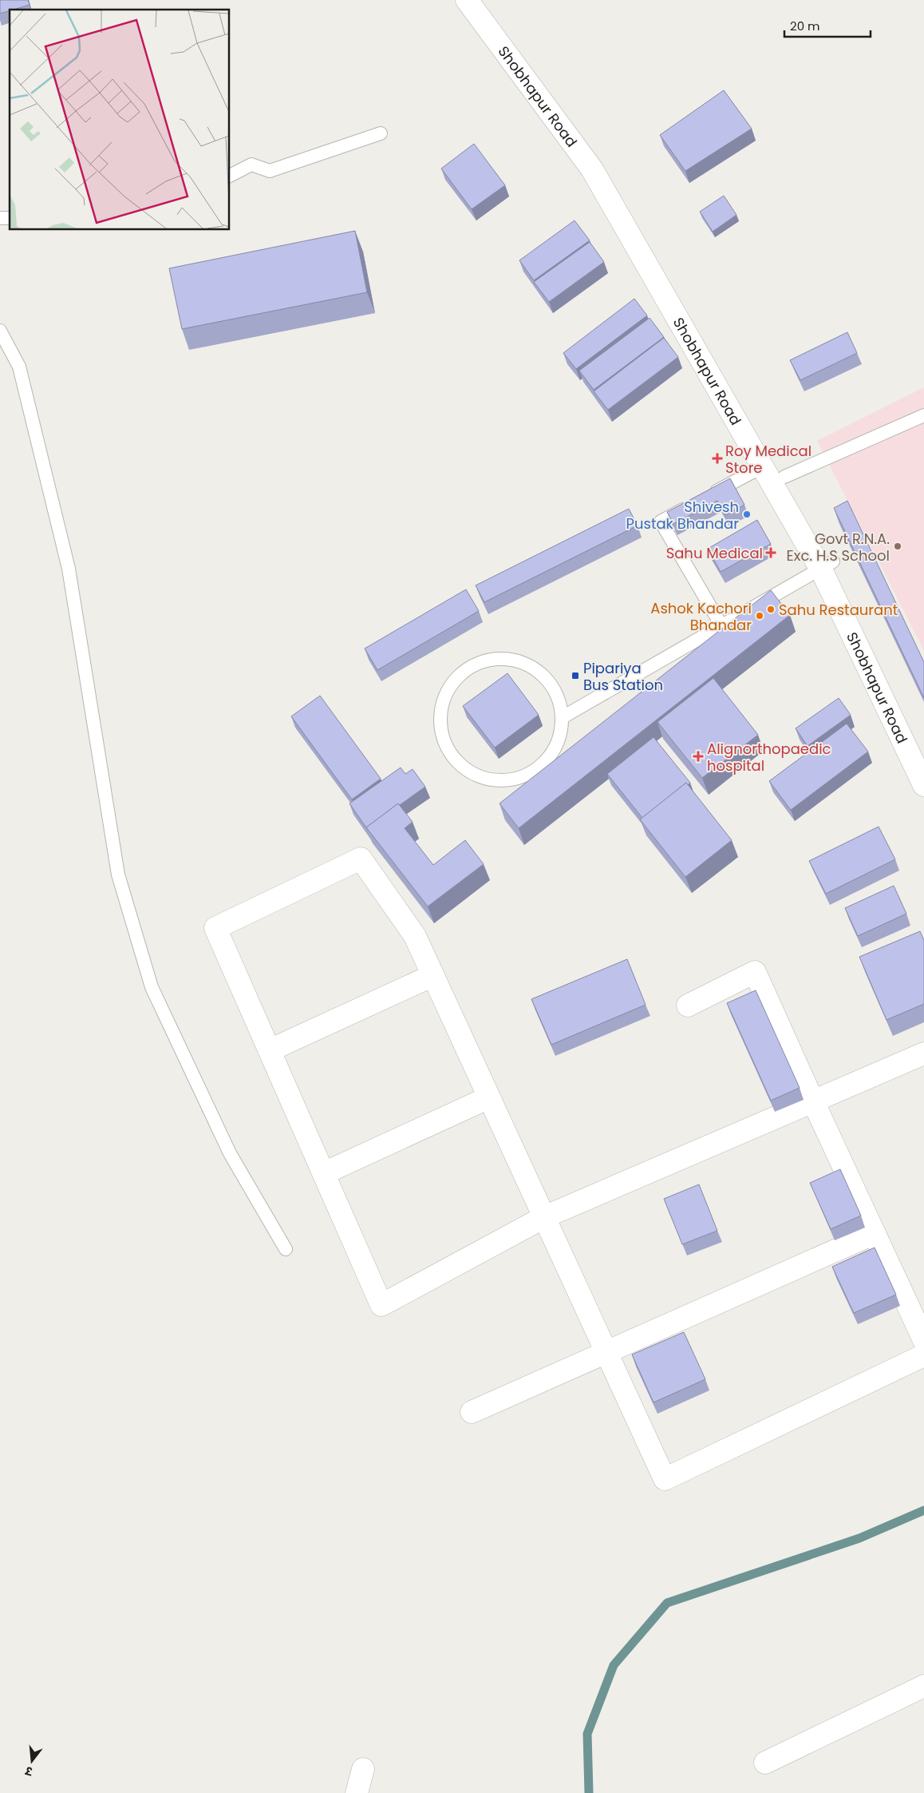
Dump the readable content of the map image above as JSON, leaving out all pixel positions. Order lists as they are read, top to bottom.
{
  "streets": {
    "street": ["Shobhapur Road"]
  },
  "places": {
    "health": ["Roy Medical Store", "Sahu Medical", "Alignorthopaedic hospital"],
    "other": [
      "Shivesh Pustak Bhandar",
      "Govt R.N.A. Exc. H.S School",
      "Sahu Restaurant",
      "Ashok Kachori Bhandar"
    ],
    "transit": ["Pipariya Bus Station"]
  },
  "scale_bar": "20 m",
  "north": "bottom"
}
